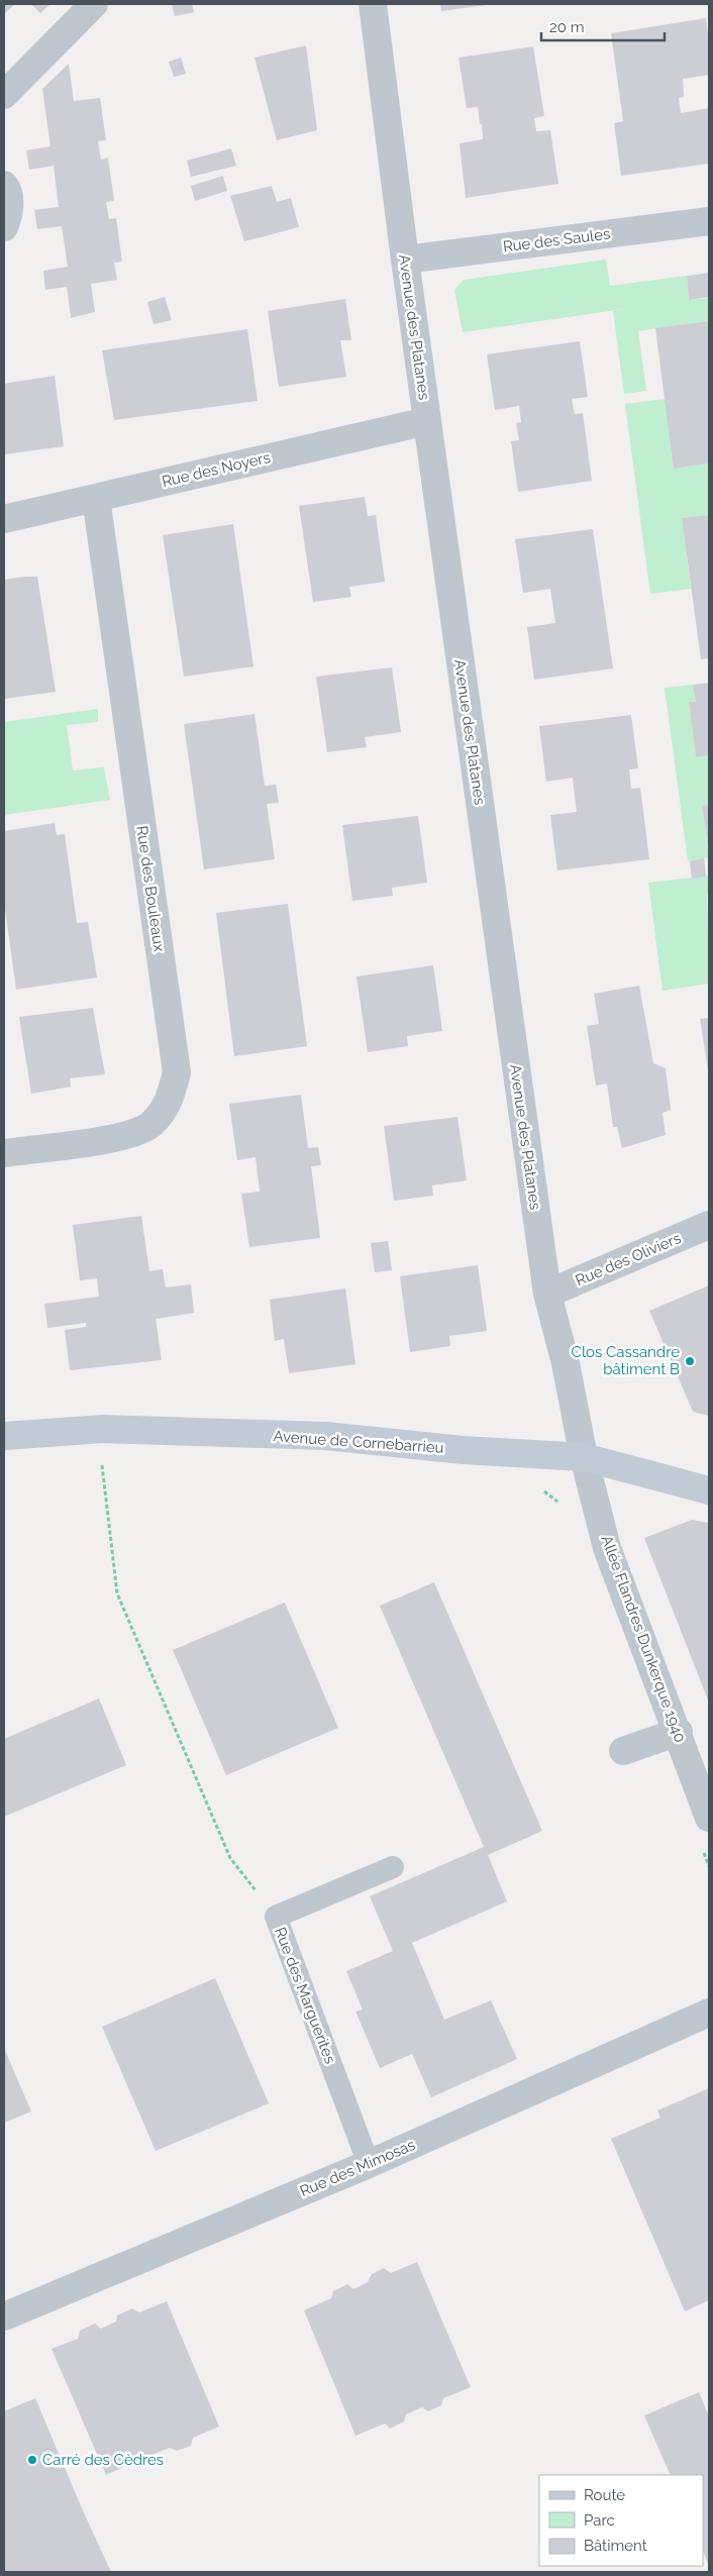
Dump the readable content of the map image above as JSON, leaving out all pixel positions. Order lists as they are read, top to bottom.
{
  "streets": {
    "street": [
      "Rue des Saules",
      "Avenue des Platanes",
      "Rue des Noyers",
      "Rue des Bouleaux",
      "Rue des Oliviers",
      "Avenue de Cornebarrieu",
      "Allée Flandres Dunkerque 1940",
      "Rue des Mimosas"
    ],
    "lane": ["Rue des Marguerites"]
  },
  "crossings": [
    ["Rue des Saules", "Avenue des Platanes"],
    ["Avenue des Platanes", "Rue des Noyers"],
    ["Avenue des Platanes", "Rue des Oliviers"],
    ["Avenue des Platanes", "Avenue de Cornebarrieu"],
    ["Avenue des Platanes", "Allée Flandres Dunkerque 1940"],
    ["Rue des Noyers", "Rue des Bouleaux"],
    ["Avenue de Cornebarrieu", "Allée Flandres Dunkerque 1940"],
    ["Rue des Marguerites", "Rue des Mimosas"]
  ],
  "places": ["Clos Cassandre bâtiment B", "Carré des Cèdres"],
  "legend": ["Route", "Parc", "Bâtiment"],
  "scale_bar": "20 m"
}
